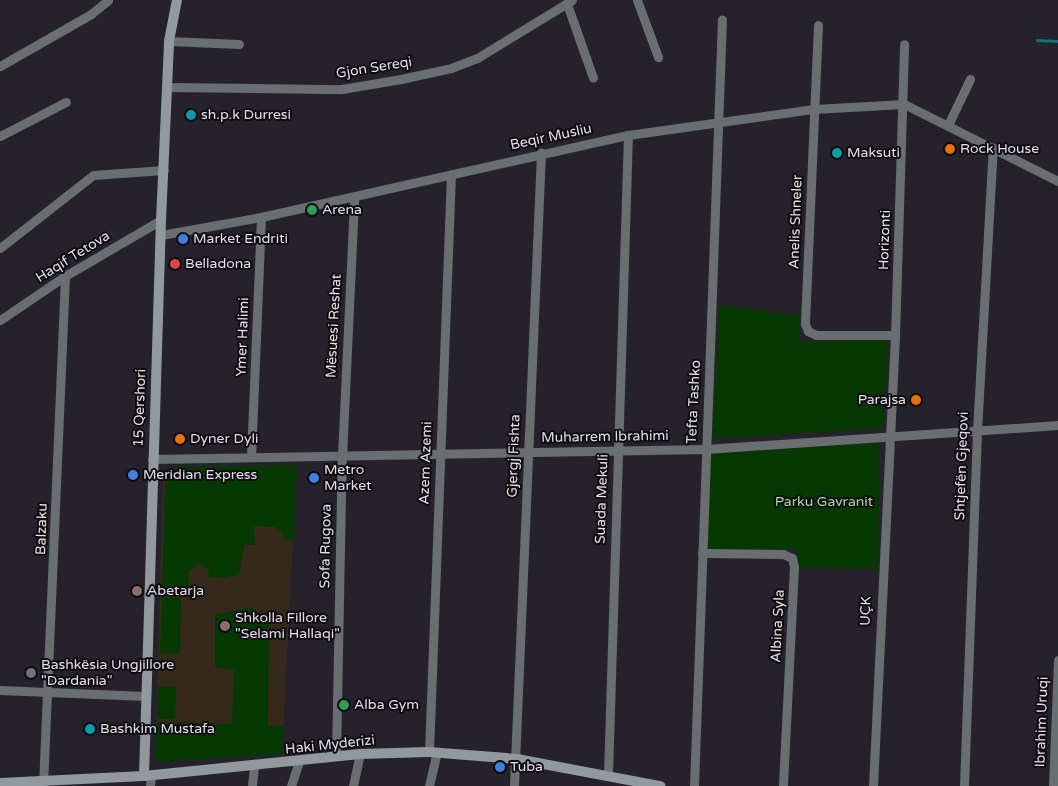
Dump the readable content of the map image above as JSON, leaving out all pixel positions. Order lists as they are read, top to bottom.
{
  "streets": {
    "street": [
      "Gjon Sereqi",
      "Beqir Musliu",
      "Anelis Shneler",
      "Horizonti",
      "Haqif Tetova",
      "Mësuesi Reshat",
      "Ymer Halimi",
      "Tefta Tashko",
      "15 Qershori",
      "Muharrem Ibrahimi",
      "Gjergj Fishta",
      "Azem Azemi",
      "Shtjefën Gjeqovi",
      "Suada Mekuli",
      "Balzaku",
      "Sofa Rugova",
      "UÇK",
      "Albina Syla",
      "Ibrahim Uruqi",
      "Haki Myderizi"
    ]
  },
  "crossings": [
    ["Gjon Sereqi", "15 Qershori"],
    ["Beqir Musliu", "Anelis Shneler"],
    ["Beqir Musliu", "Horizonti"],
    ["Beqir Musliu", "Mësuesi Reshat"],
    ["Beqir Musliu", "Ymer Halimi"],
    ["Beqir Musliu", "Tefta Tashko"],
    ["Beqir Musliu", "15 Qershori"],
    ["Beqir Musliu", "Gjergj Fishta"],
    ["Beqir Musliu", "Azem Azemi"],
    ["Beqir Musliu", "Shtjefën Gjeqovi"],
    ["Beqir Musliu", "Suada Mekuli"],
    ["Anelis Shneler", "Horizonti"],
    ["Horizonti", "Muharrem Ibrahimi"],
    ["Horizonti", "UÇK"],
    ["Haqif Tetova", "15 Qershori"],
    ["Haqif Tetova", "Balzaku"],
    ["Mësuesi Reshat", "Muharrem Ibrahimi"],
    ["Mësuesi Reshat", "Sofa Rugova"],
    ["Ymer Halimi", "Muharrem Ibrahimi"],
    ["Tefta Tashko", "Muharrem Ibrahimi"],
    ["Tefta Tashko", "Albina Syla"],
    ["15 Qershori", "Muharrem Ibrahimi"],
    ["15 Qershori", "Haki Myderizi"],
    ["Muharrem Ibrahimi", "Gjergj Fishta"],
    ["Muharrem Ibrahimi", "Azem Azemi"],
    ["Muharrem Ibrahimi", "Shtjefën Gjeqovi"],
    ["Muharrem Ibrahimi", "Suada Mekuli"],
    ["Muharrem Ibrahimi", "Sofa Rugova"],
    ["Muharrem Ibrahimi", "UÇK"],
    ["Gjergj Fishta", "Haki Myderizi"],
    ["Azem Azemi", "Haki Myderizi"],
    ["Suada Mekuli", "Haki Myderizi"],
    ["Balzaku", "Haki Myderizi"],
    ["Sofa Rugova", "Haki Myderizi"]
  ],
  "parks": ["Parku Gavranit"],
  "places": [
    "sh.p.k Durresi",
    "Rock House",
    "Maksuti",
    "Arena",
    "Market Endriti",
    "Belladona",
    "Parajsa",
    "Dyner Dyli",
    "Meridian Express",
    "Metro Market",
    "Abetarja",
    "Shkolla Fillore \"Selami Hallaqi\"",
    "Bashkësia Ungjillore \"Dardania\"",
    "Alba Gym",
    "Bashkim Mustafa",
    "Tuba"
  ]
}
